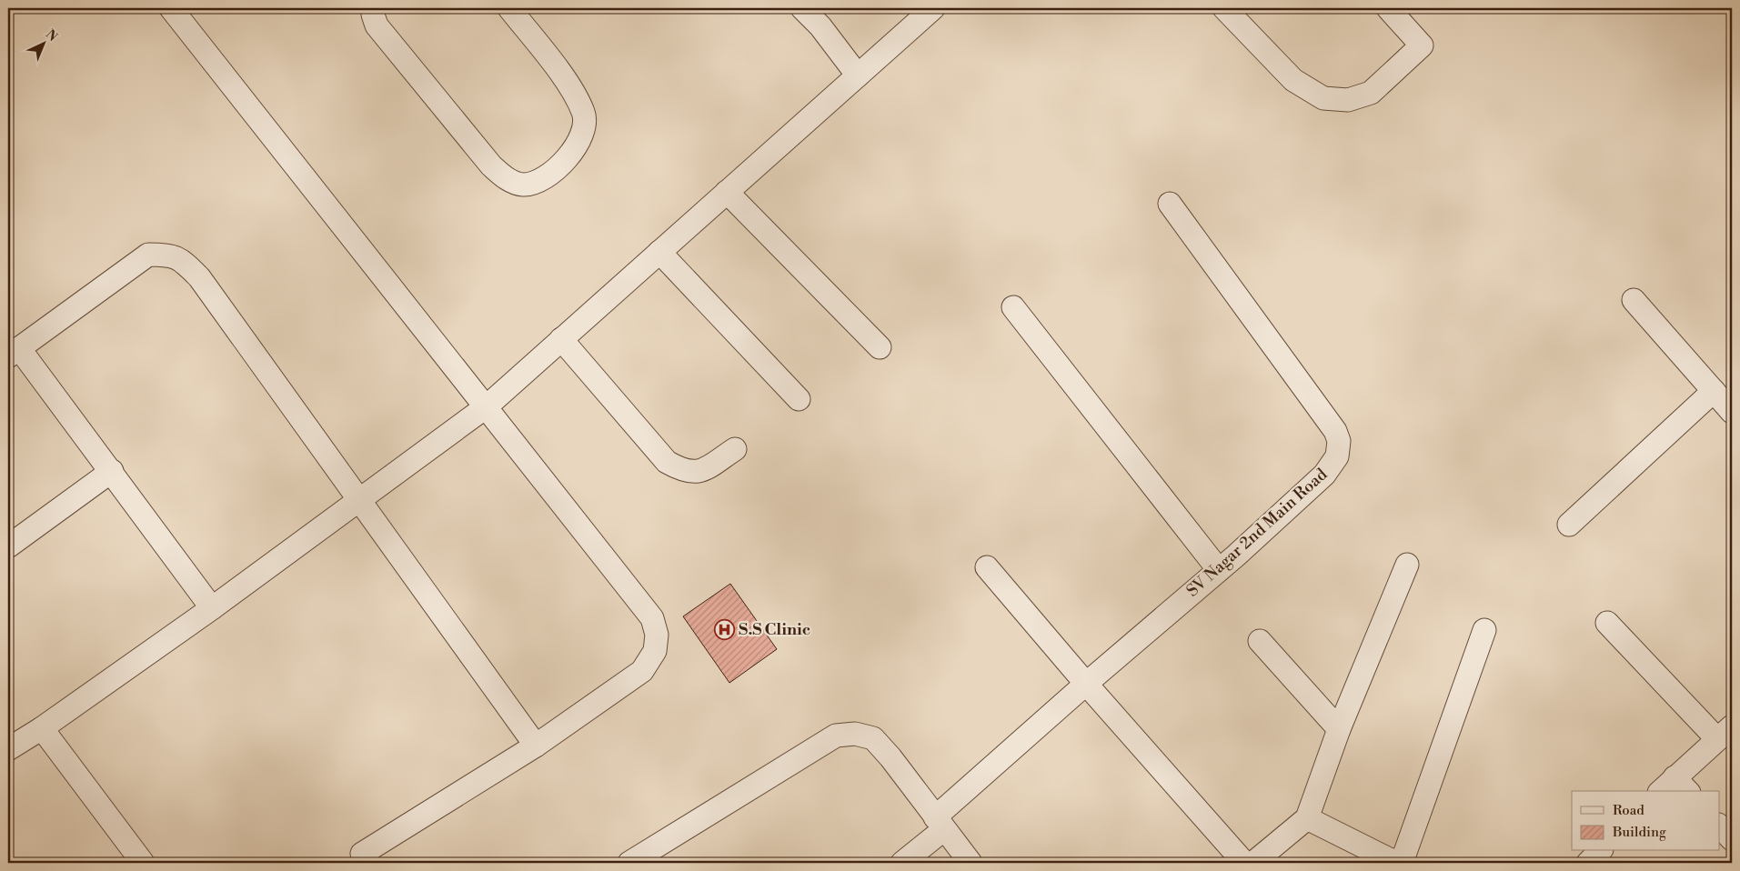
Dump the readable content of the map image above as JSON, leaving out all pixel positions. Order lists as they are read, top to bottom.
{
  "streets": {
    "street": ["SV Nagar 2nd Main Road"]
  },
  "places": {
    "hospital": ["S.S Clinic"]
  },
  "legend": ["Road", "Building"],
  "north": "top right"
}
